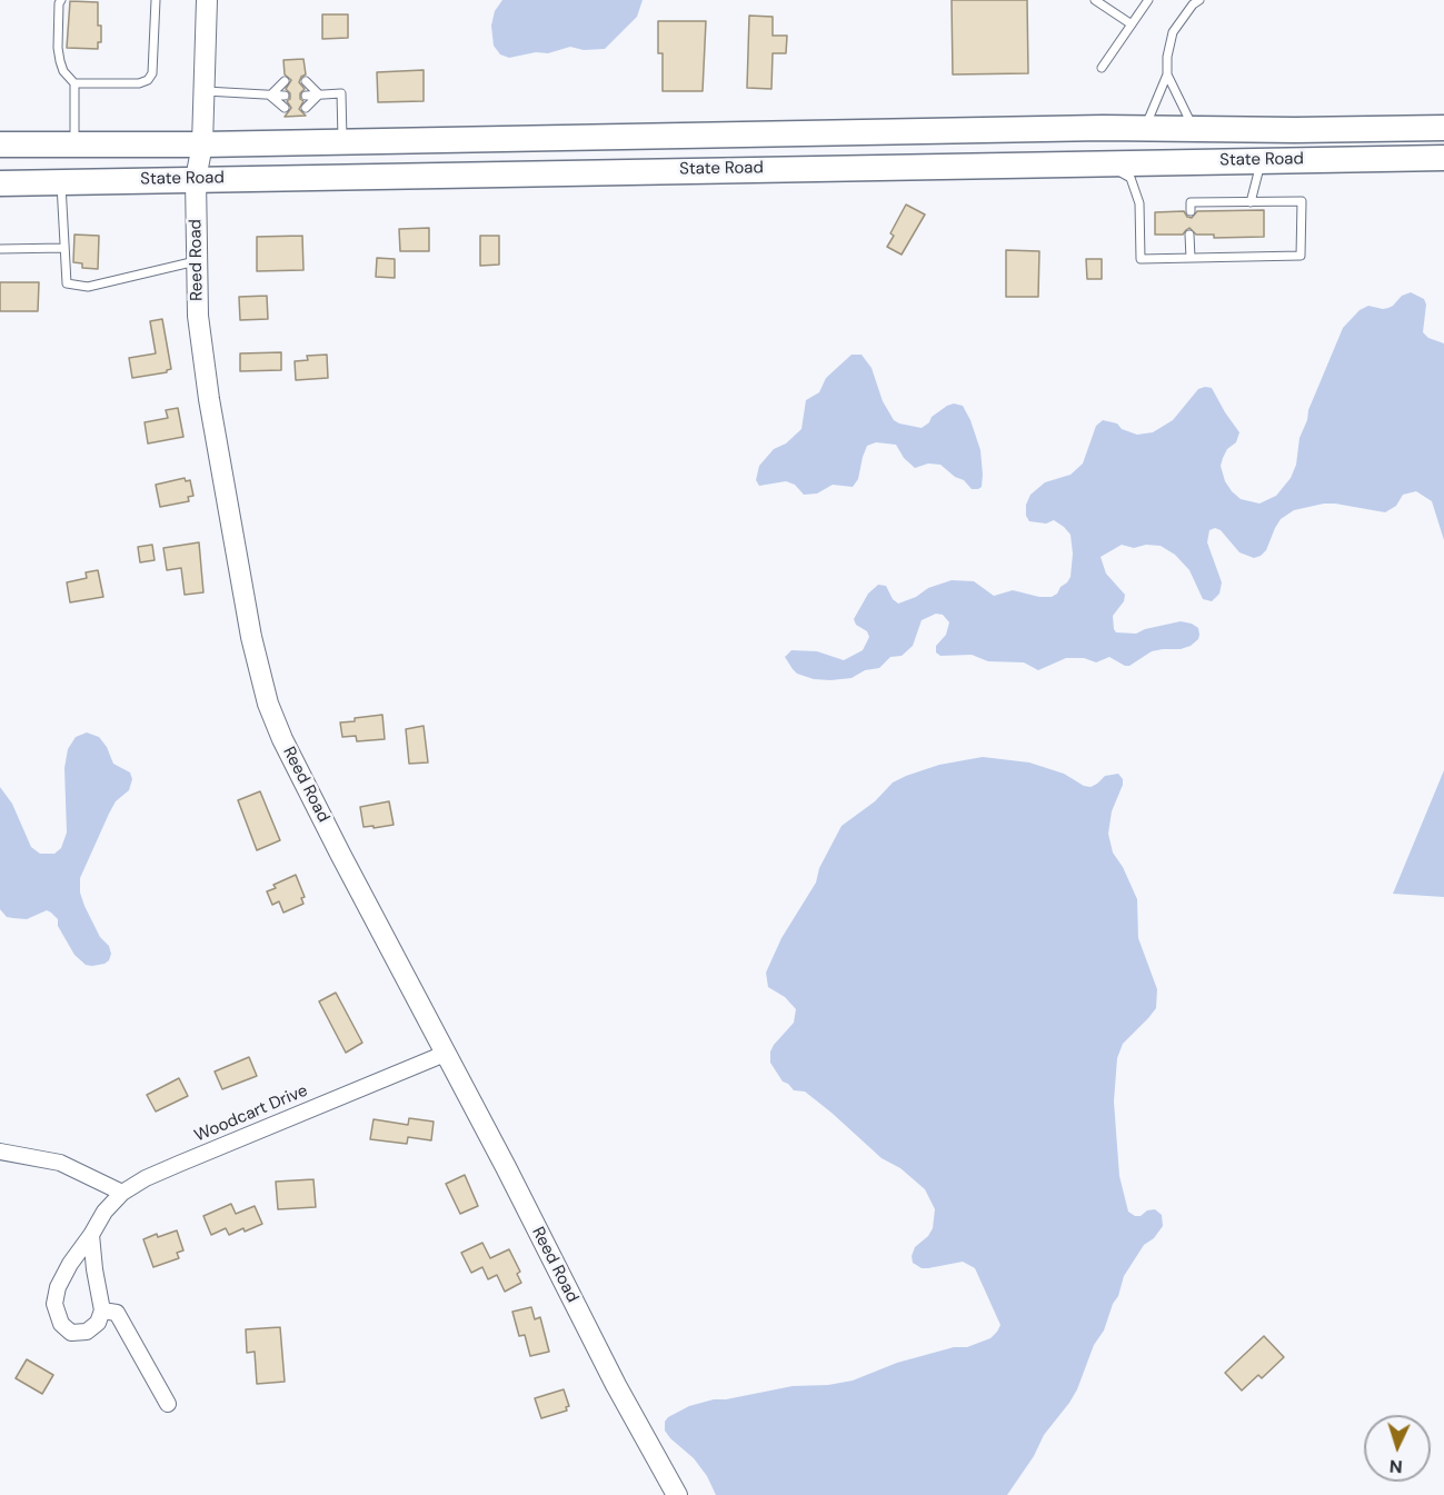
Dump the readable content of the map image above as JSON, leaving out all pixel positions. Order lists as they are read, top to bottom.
{
  "streets": {
    "main road": ["State Road"],
    "street": ["Reed Road", "Woodcart Drive"]
  },
  "crossings": [
    ["State Road", "Reed Road"],
    ["Reed Road", "Woodcart Drive"]
  ],
  "north": "bottom"
}
